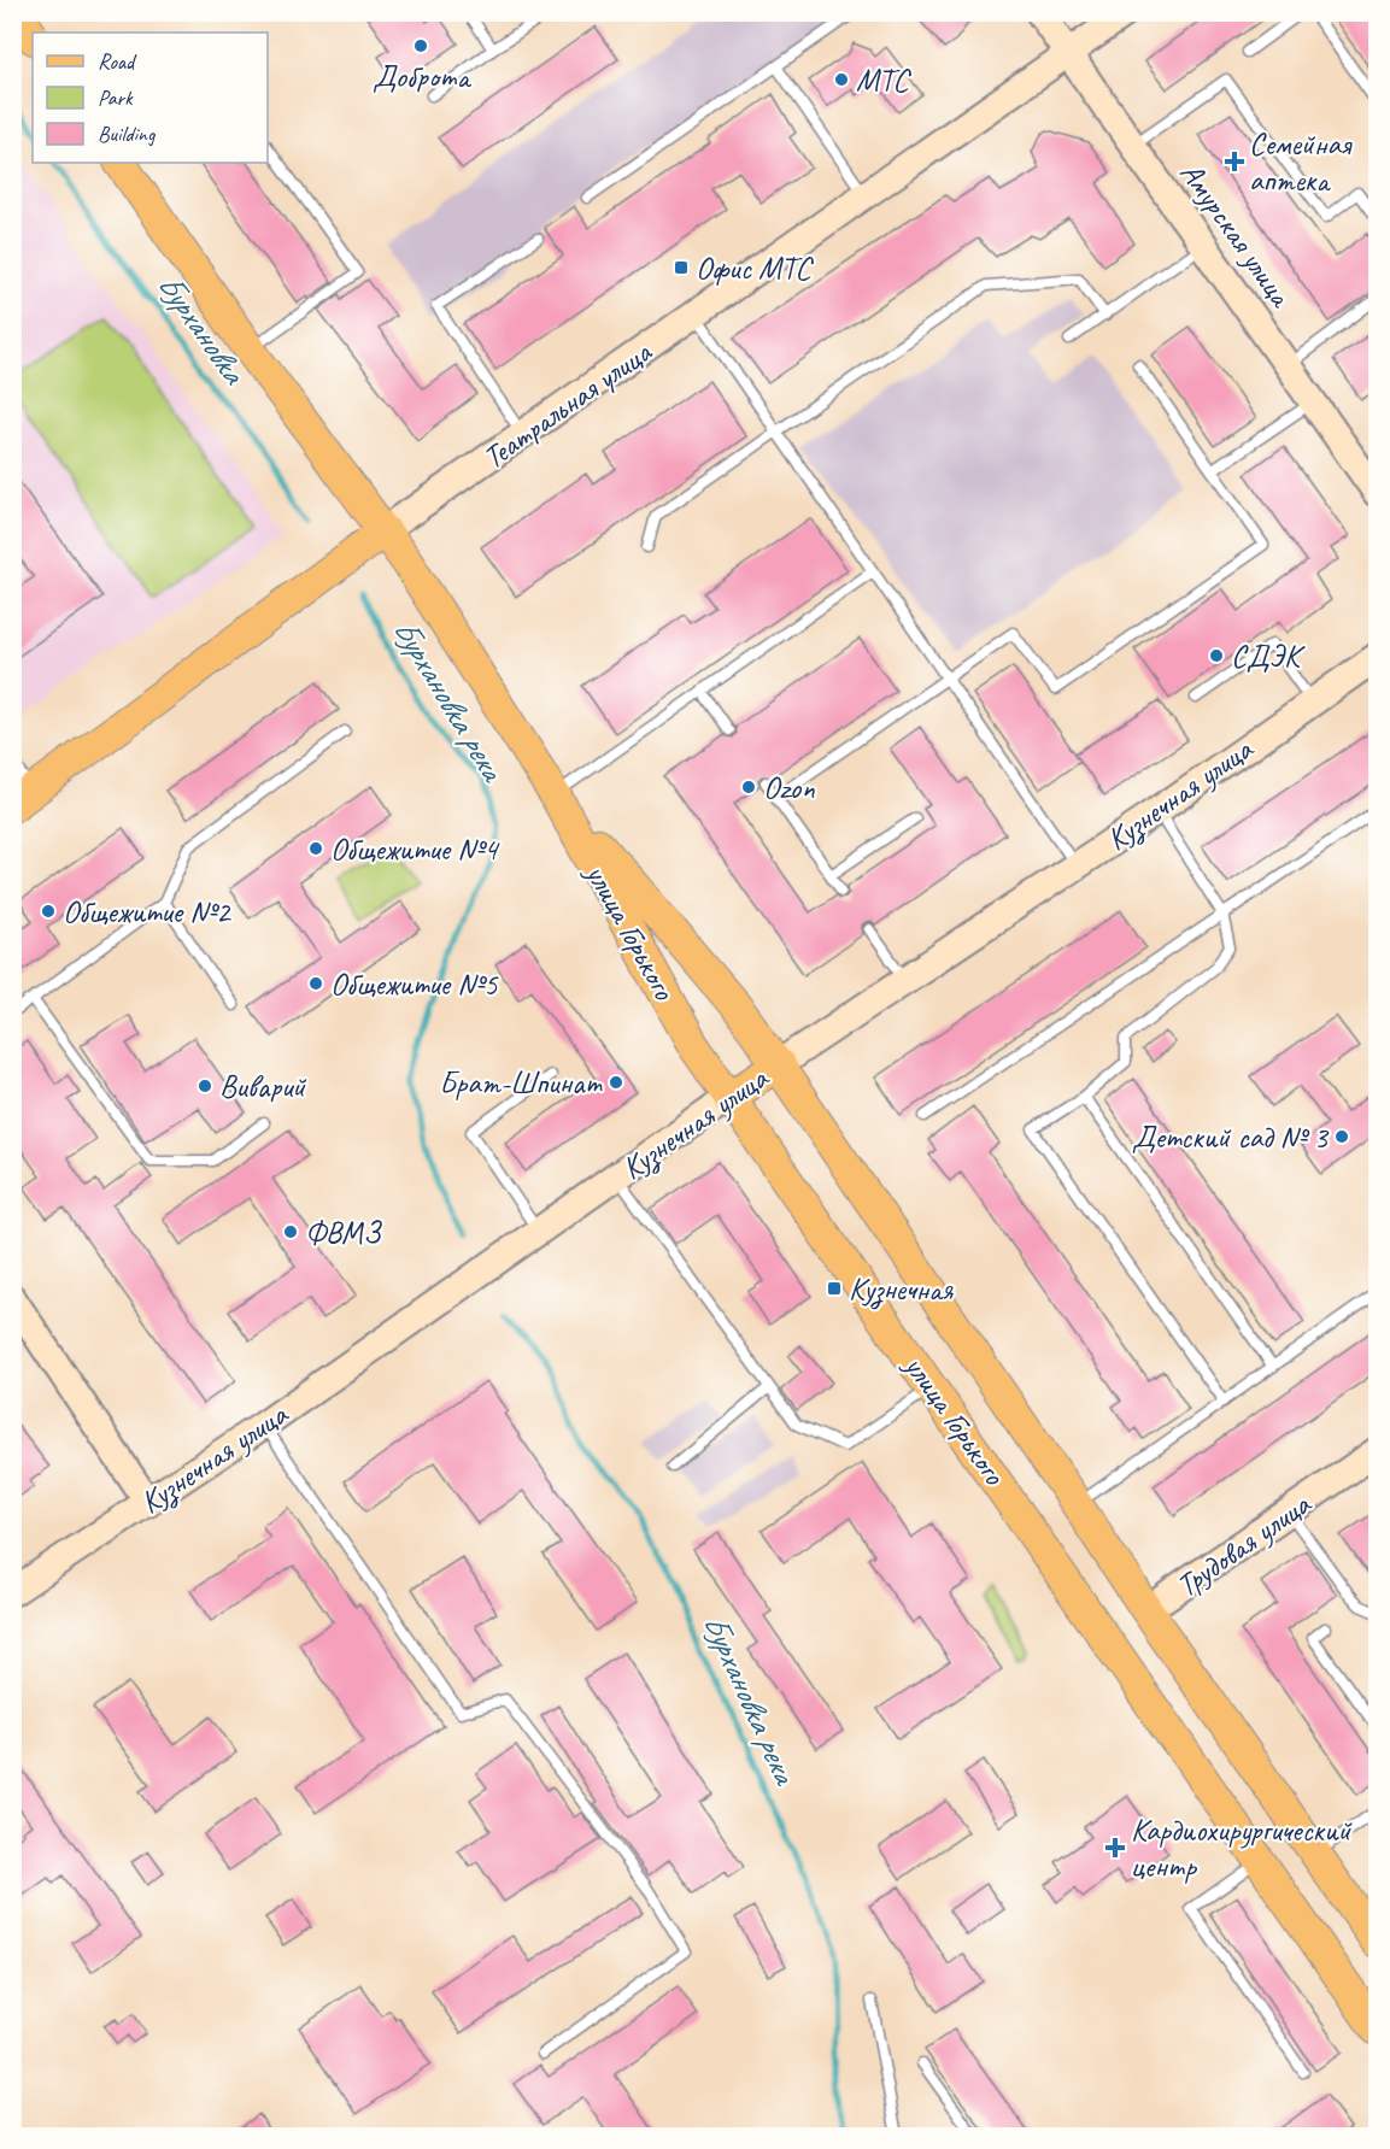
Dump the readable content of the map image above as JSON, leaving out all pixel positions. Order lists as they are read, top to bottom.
{
  "streets": {
    "main road": [
      "Театральная улица",
      "Кузнечная улица",
      "улица Горького",
      "Трудовая улица"
    ],
    "street": ["Амурская улица"]
  },
  "crossings": [
    ["Амурская улица", "Театральная улица"],
    ["Театральная улица", "улица Горького"],
    ["Кузнечная улица", "улица Горького"],
    ["улица Горького", "Трудовая улица"]
  ],
  "water": ["Бурхановка", "Бурхановка река"],
  "places": {
    "other": [
      "Доброта",
      "МТС",
      "СДЭК",
      "Ozon",
      "Общежитие №4",
      "Общежитие №2",
      "Общежитие №5",
      "Брат-Шпинат",
      "Виварий",
      "Детский сад № 3",
      "ФВМЗ"
    ],
    "health": ["Семейная аптека", "Кардиохирургический центр"],
    "transit": ["Офис МТС", "Кузнечная"]
  },
  "legend": ["Road", "Park", "Building"]
}
